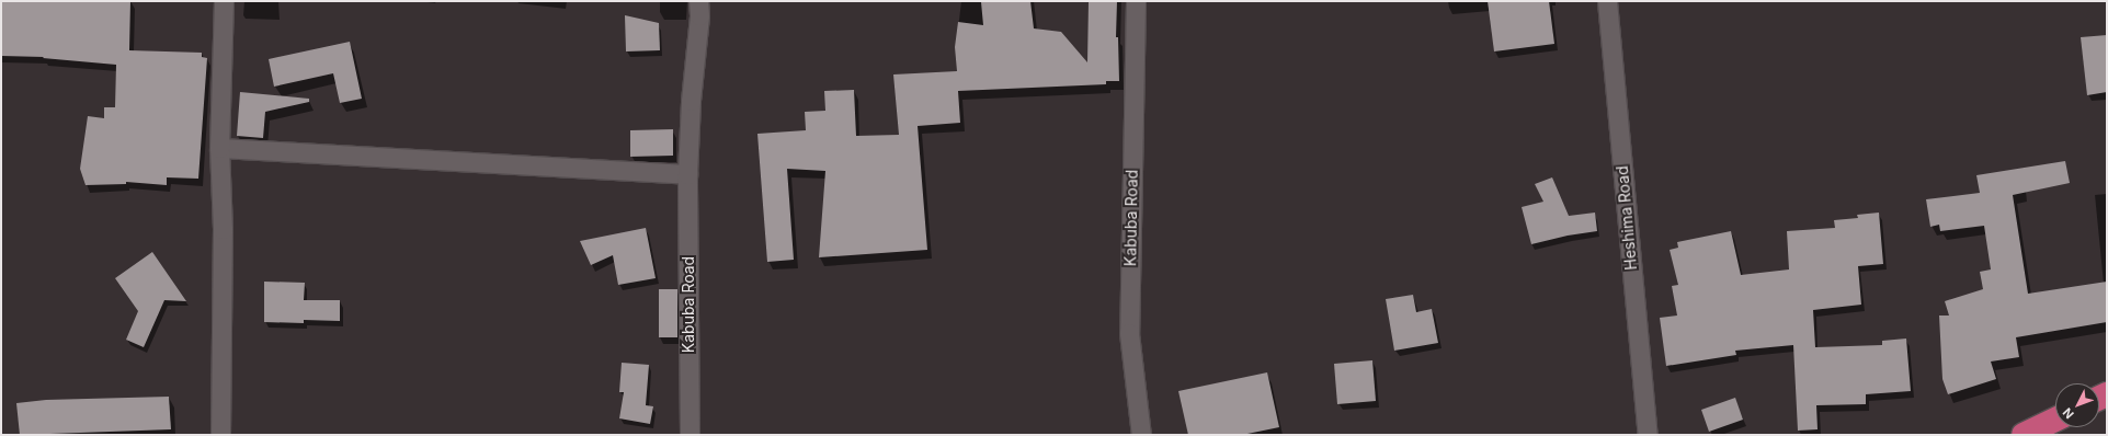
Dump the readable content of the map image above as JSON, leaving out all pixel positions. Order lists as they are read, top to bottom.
{
  "streets": {
    "street": ["Kabuba Road", "Heshima Road"]
  },
  "north": "bottom left"
}
